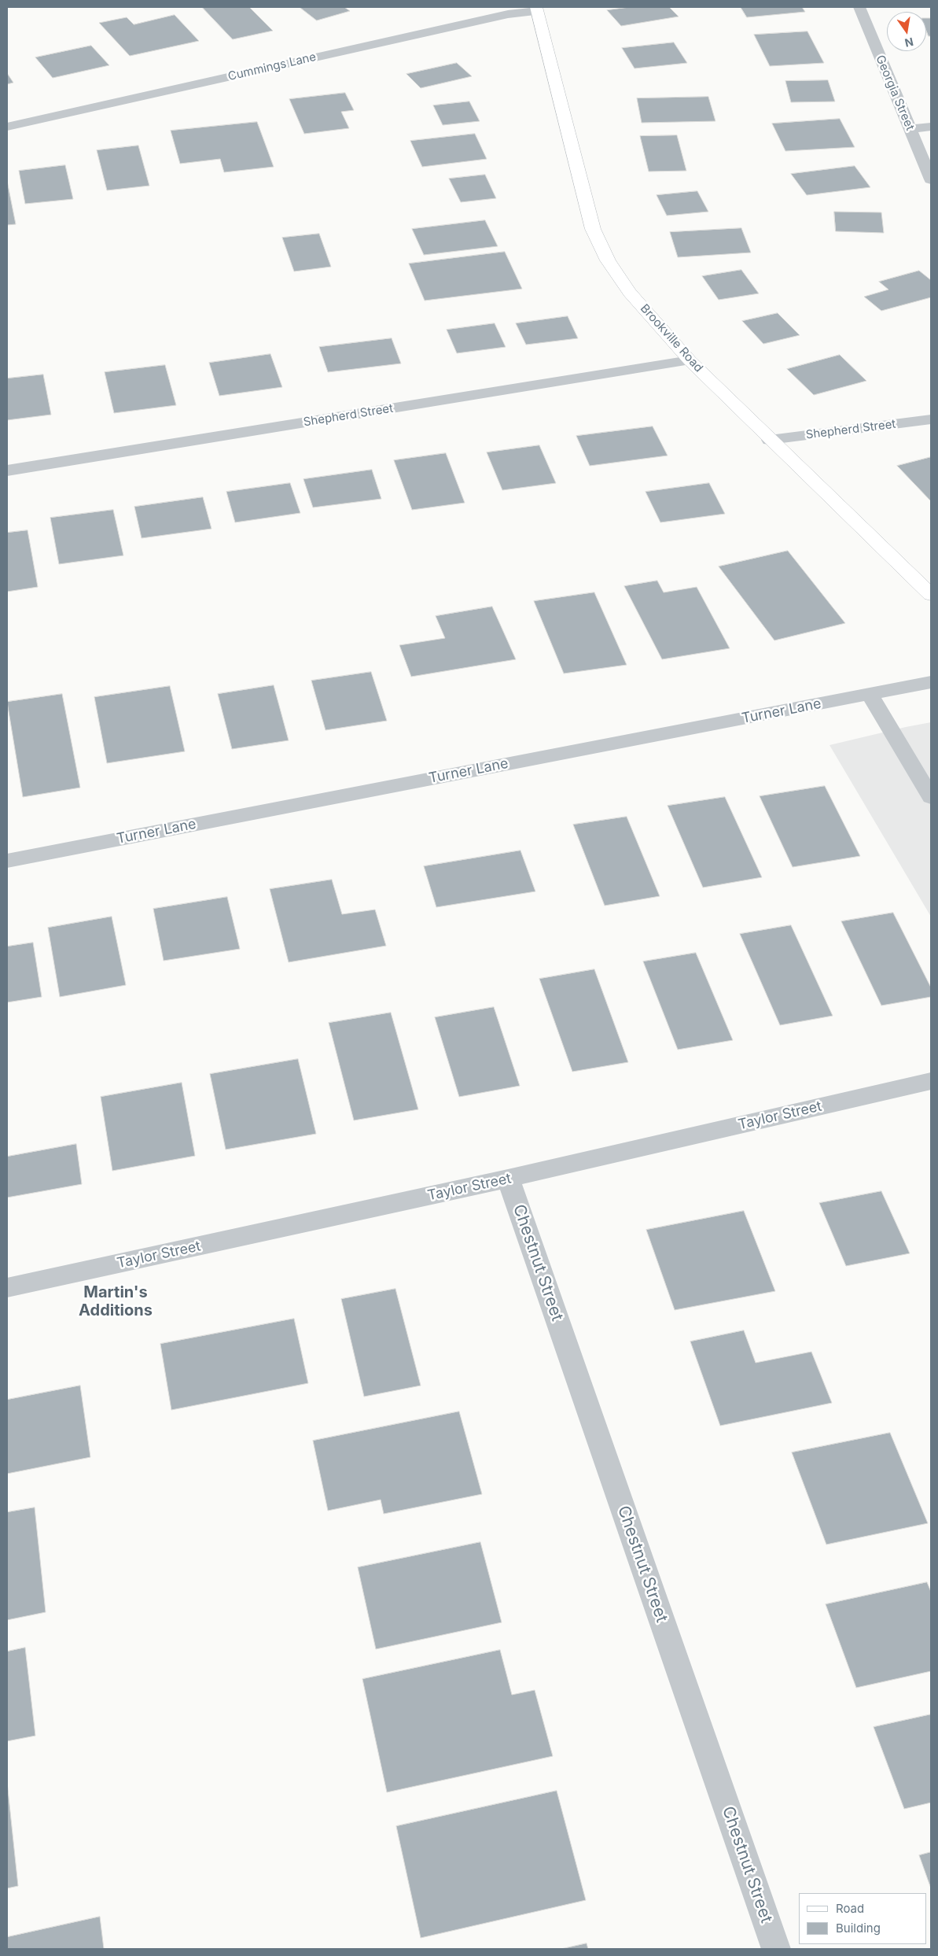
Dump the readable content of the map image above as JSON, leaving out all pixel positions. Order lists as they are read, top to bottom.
{
  "streets": {
    "main road": ["Brookville Road"],
    "street": [
      "Cummings Lane",
      "Georgia Street",
      "Shepherd Street",
      "Turner Lane",
      "Taylor Street",
      "Chestnut Street"
    ]
  },
  "crossings": [
    ["Cummings Lane", "Brookville Road"],
    ["Brookville Road", "Shepherd Street"],
    ["Taylor Street", "Chestnut Street"]
  ],
  "districts": ["Martin's Additions"],
  "legend": ["Road", "Building"],
  "north": "bottom"
}
